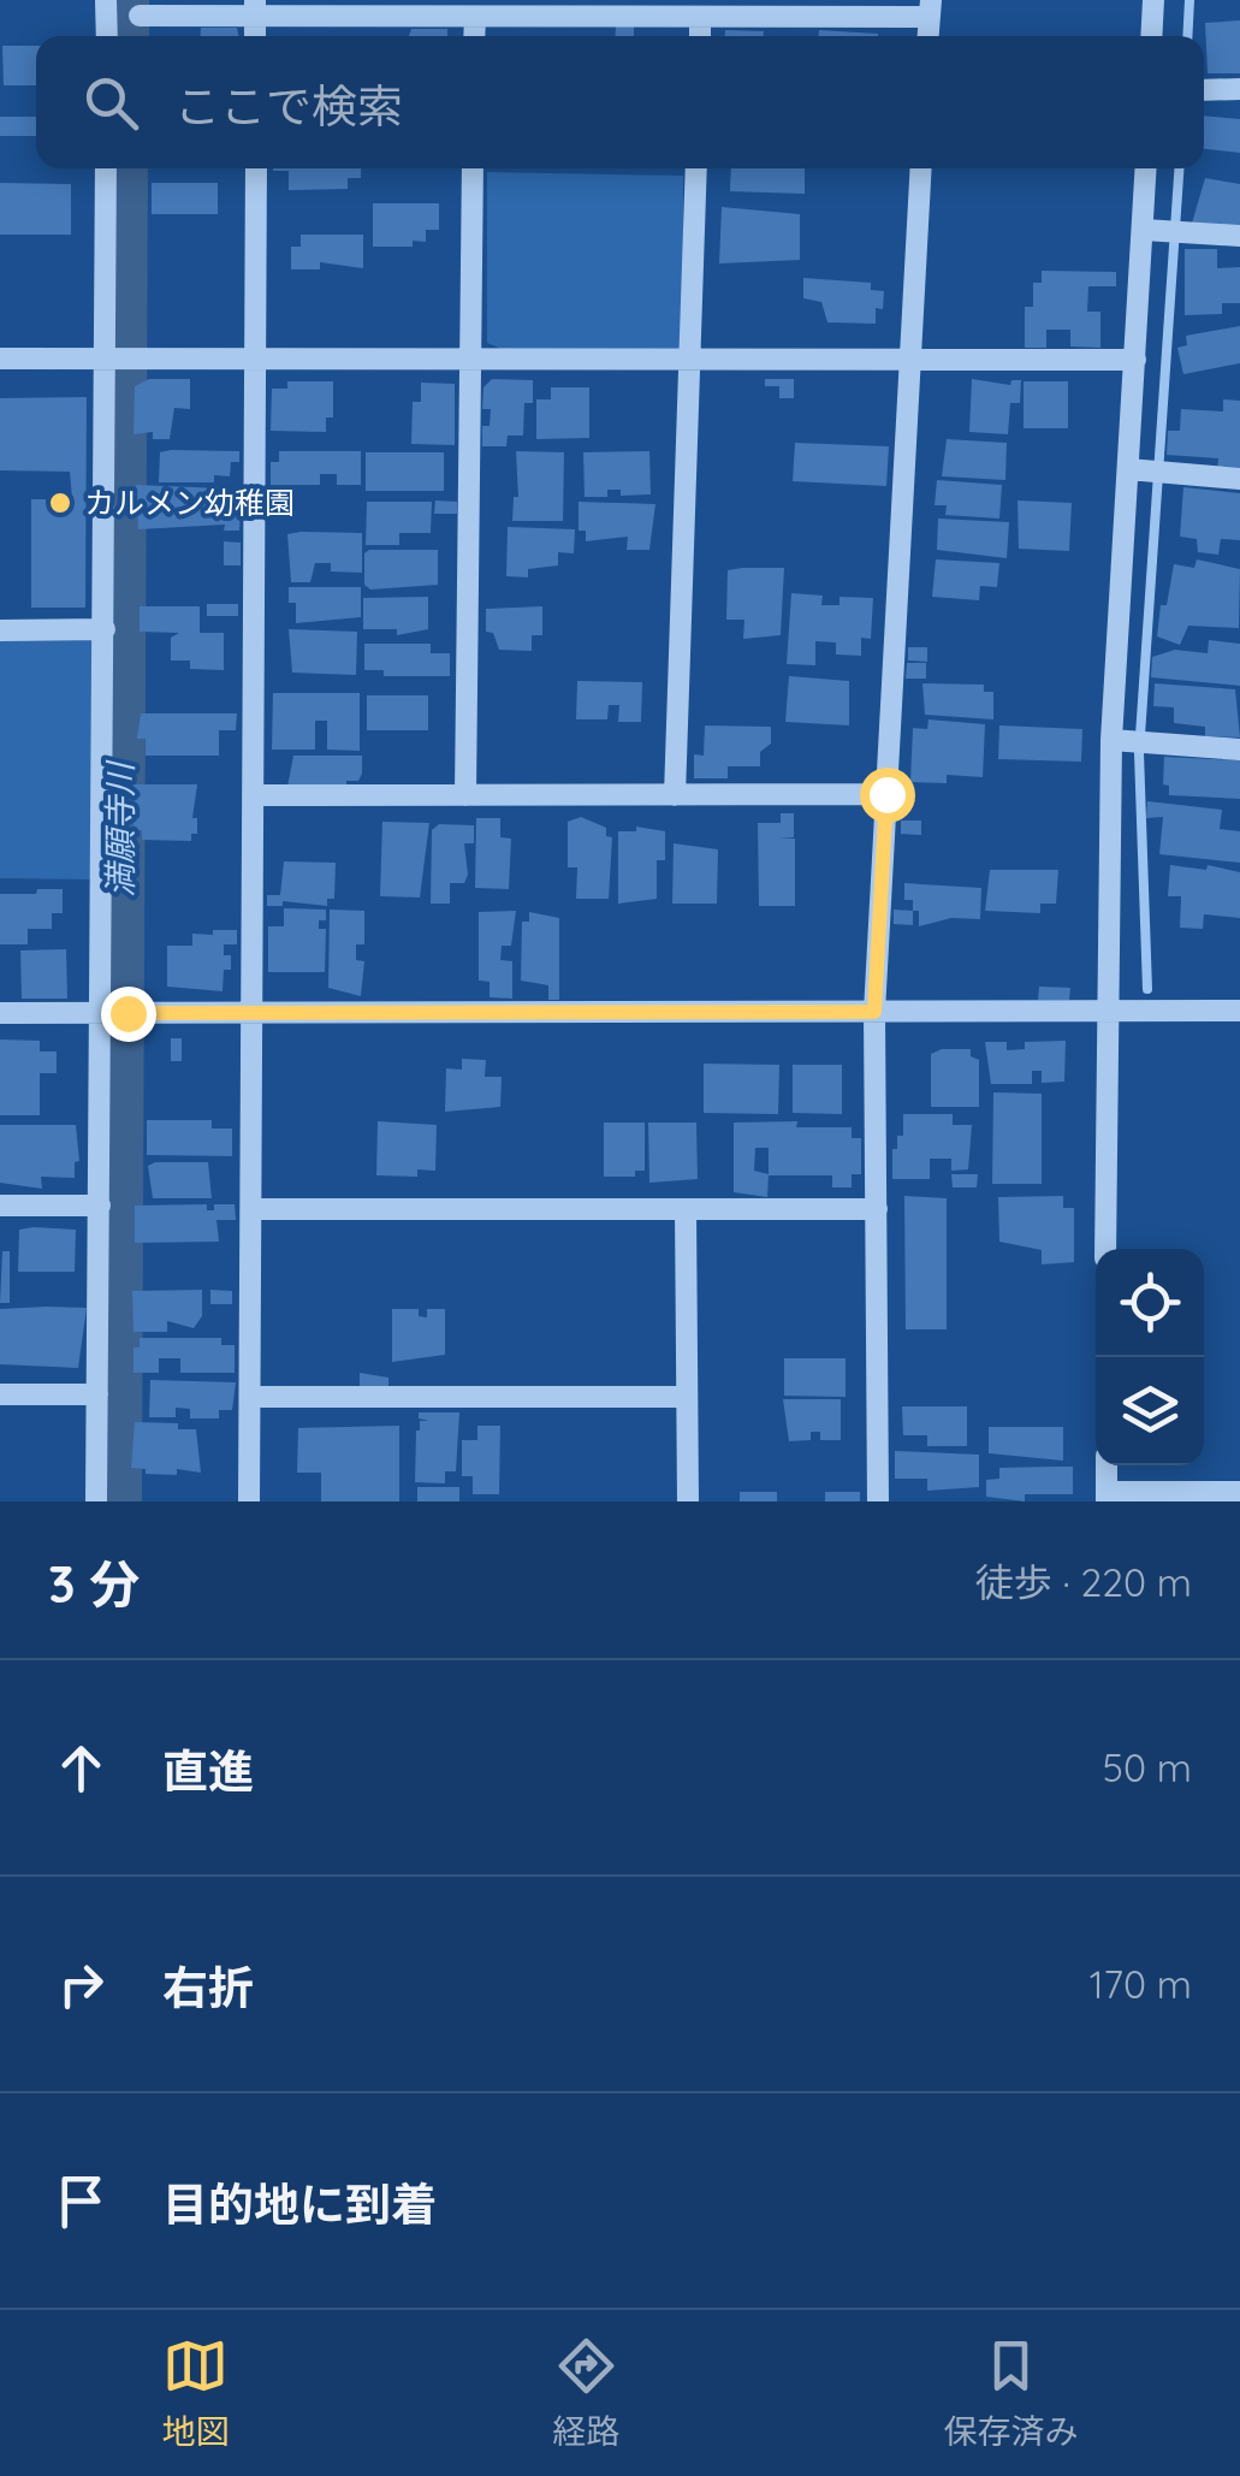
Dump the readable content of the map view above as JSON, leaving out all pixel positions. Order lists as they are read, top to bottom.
{
  "water": ["満願寺川"],
  "places": ["カルメン幼稚園"],
  "page": {
    "search": "ここで検索",
    "heading": ["3 分", "徒歩 · 220 m"],
    "list": [
      ["直進", "50 m"],
      ["右折", "170 m"],
      "目的地に到着"
    ],
    "nav": ["地図", "経路", "保存済み"]
  }
}
